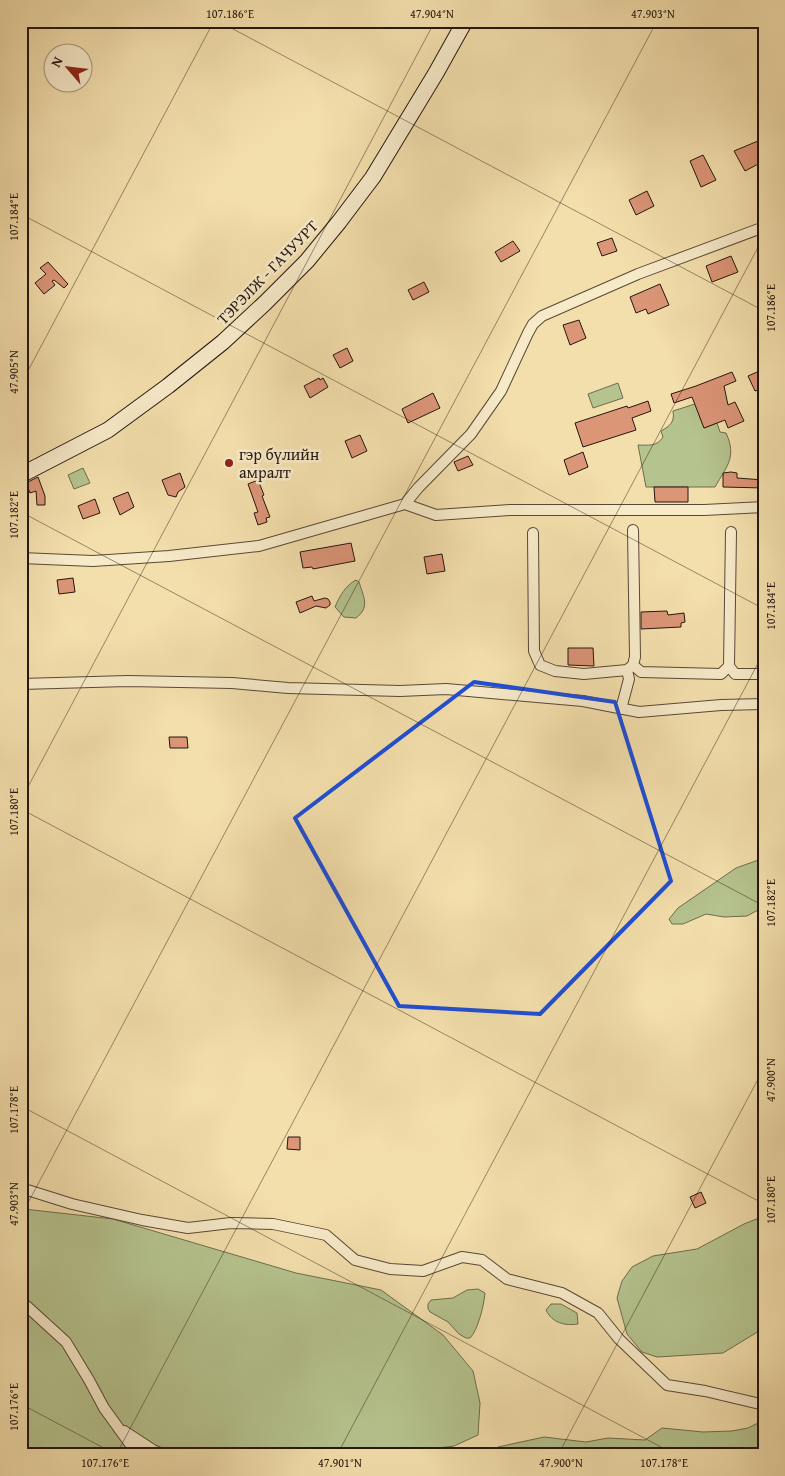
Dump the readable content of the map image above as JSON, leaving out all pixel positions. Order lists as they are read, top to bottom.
{
  "streets": {
    "main road": ["ТЭРЭЛЖ - ГАЧУУРТ"]
  },
  "places": ["гэр бүлийн амралт"],
  "north": "top left",
  "coordinates": [
    "107.186°E",
    "47.904°N",
    "47.903°N",
    "107.184°E",
    "47.905°N",
    "107.182°E",
    "107.180°E",
    "47.900°N",
    "107.178°E",
    "107.176°E",
    "47.901°N"
  ]
}
